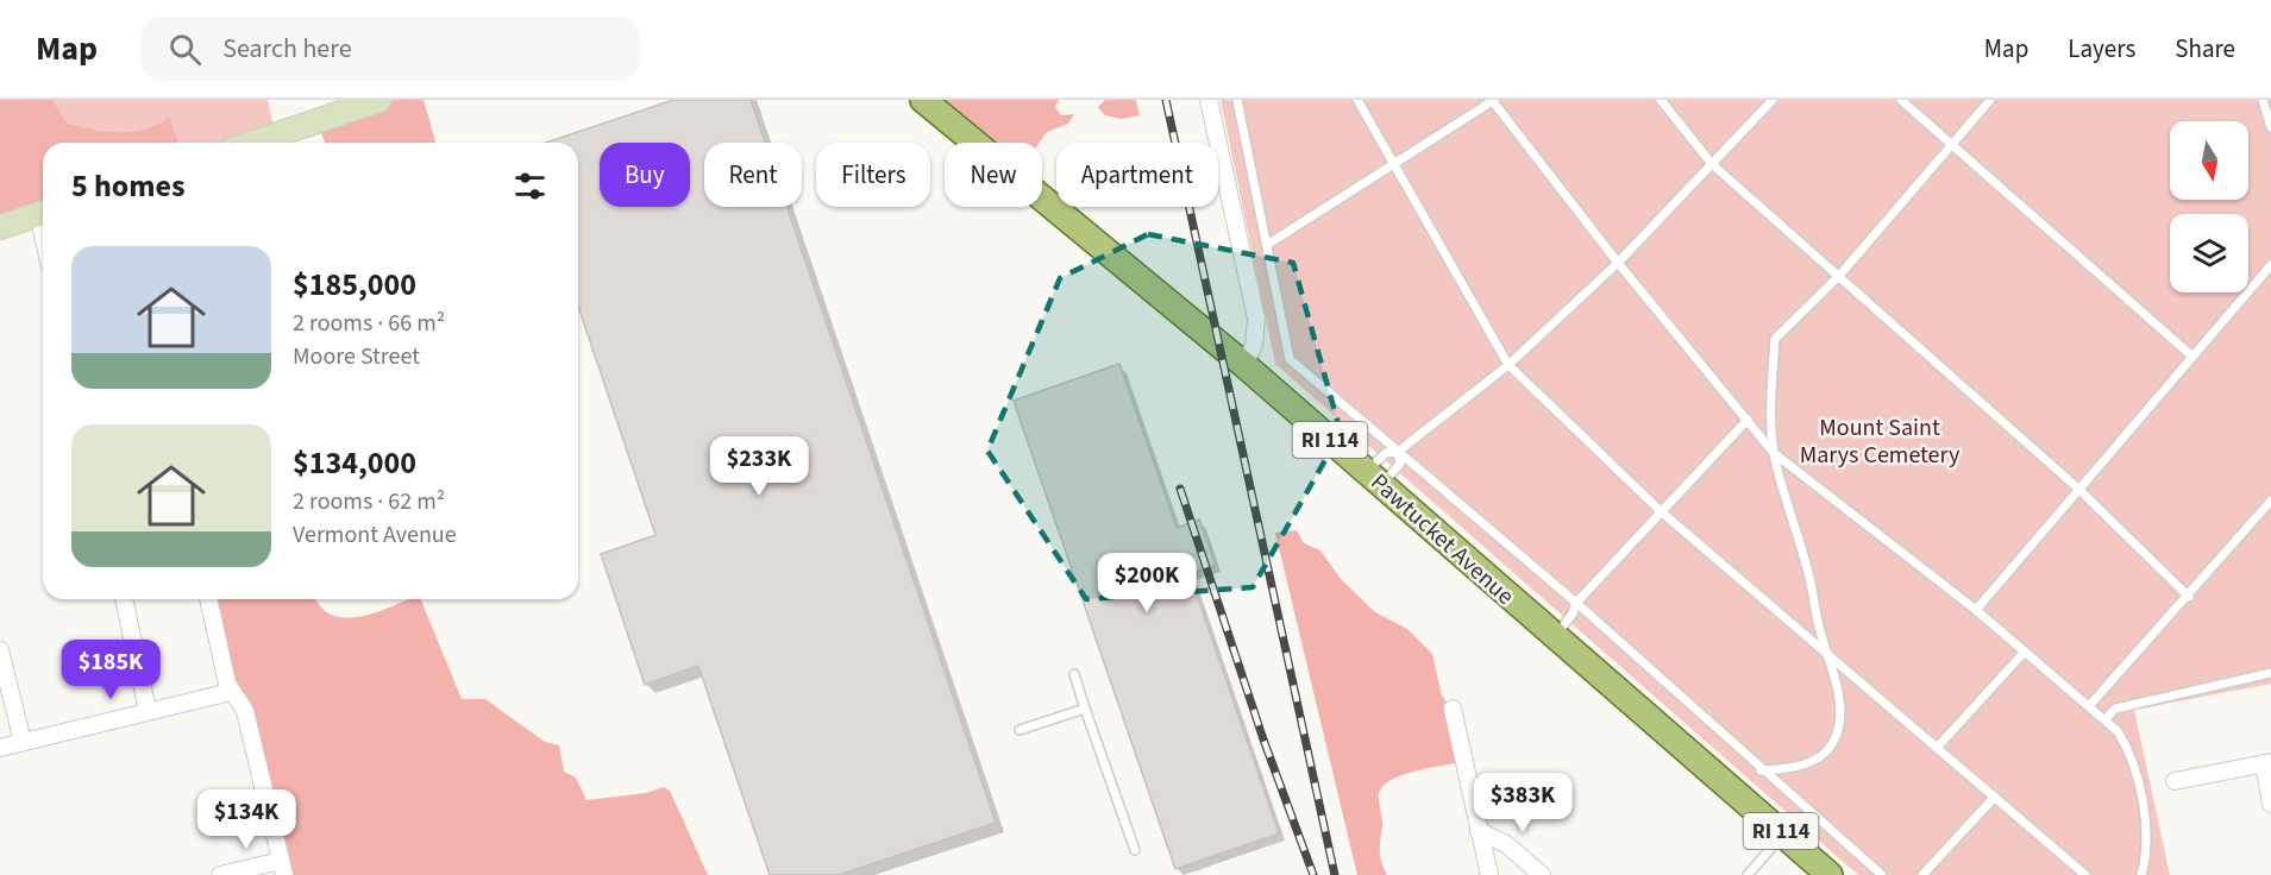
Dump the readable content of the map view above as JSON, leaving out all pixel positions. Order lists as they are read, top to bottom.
{
  "streets": {
    "main road": ["RI 114", "Pawtucket Avenue"]
  },
  "crossings": [
    ["RI 114", "Pawtucket Avenue"]
  ],
  "parks": ["Mount Saint Marys Cemetery"],
  "north": "bottom",
  "page": {
    "header": "Map",
    "search": "Search here",
    "nav": ["Map", "Layers", "Share"],
    "chip": [
      "Buy",
      "Rent",
      "Filters",
      "New",
      "Apartment"
    ],
    "heading": "5 homes",
    "list": [
      {
        "name": "$185,000",
        "note": "2 rooms · 66 m² · Moore Street"
      },
      {
        "name": "$134,000",
        "note": "2 rooms · 62 m² · Vermont Avenue"
      }
    ],
    "price": [
      "$233K",
      "$200K",
      "$185K",
      "$383K",
      "$134K"
    ]
  }
}
